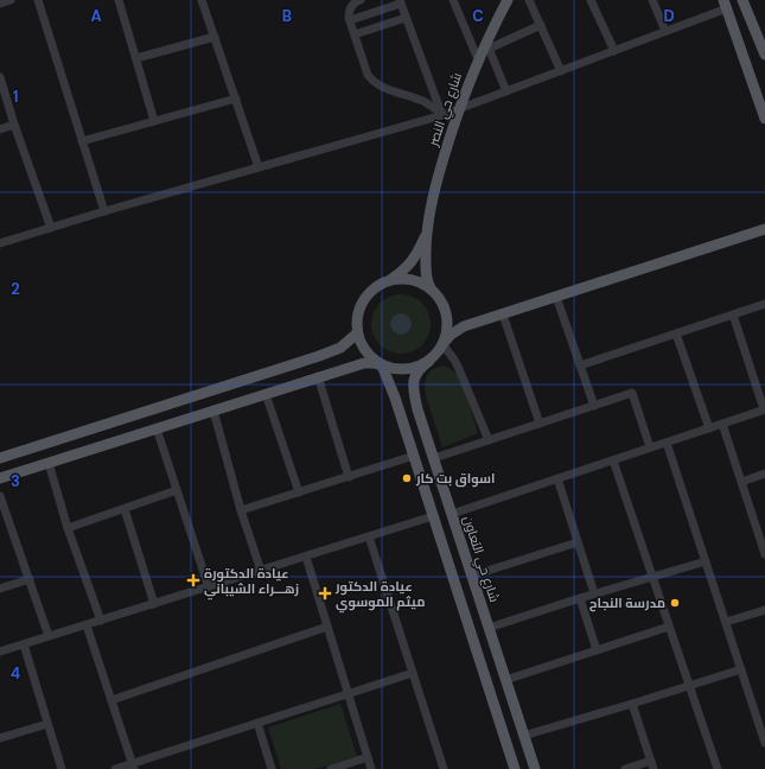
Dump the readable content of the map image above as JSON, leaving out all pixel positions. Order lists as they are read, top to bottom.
{
  "streets": {
    "main road": ["شارع حي النصر", "شارع حي التعاون"]
  },
  "places": {
    "other": ["اسواق بت كار", "مدرسة النجاح"],
    "health": ["عيادة الدكتورة زهـــراء الشيباني", "عيادة الدكتور ميثم الموسوي"]
  },
  "grid": {
    "columns": [
      "A",
      "B",
      "C",
      "D"
    ],
    "rows": [
      "1",
      "2",
      "3",
      "4"
    ]
  }
}
